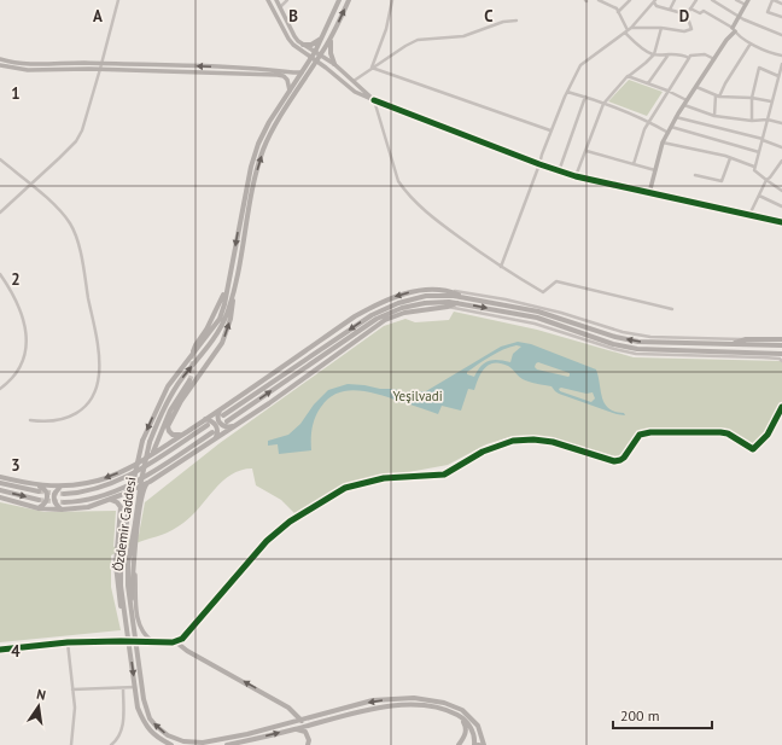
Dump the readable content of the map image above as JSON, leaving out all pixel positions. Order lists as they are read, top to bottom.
{
  "streets": {
    "main road": ["Özdemir Caddesi"]
  },
  "parks": ["Yeşilvadi"],
  "scale_bar": "200 m",
  "north": "top",
  "grid": {
    "columns": [
      "A",
      "B",
      "C",
      "D"
    ],
    "rows": [
      "1",
      "2",
      "3",
      "4"
    ]
  }
}
